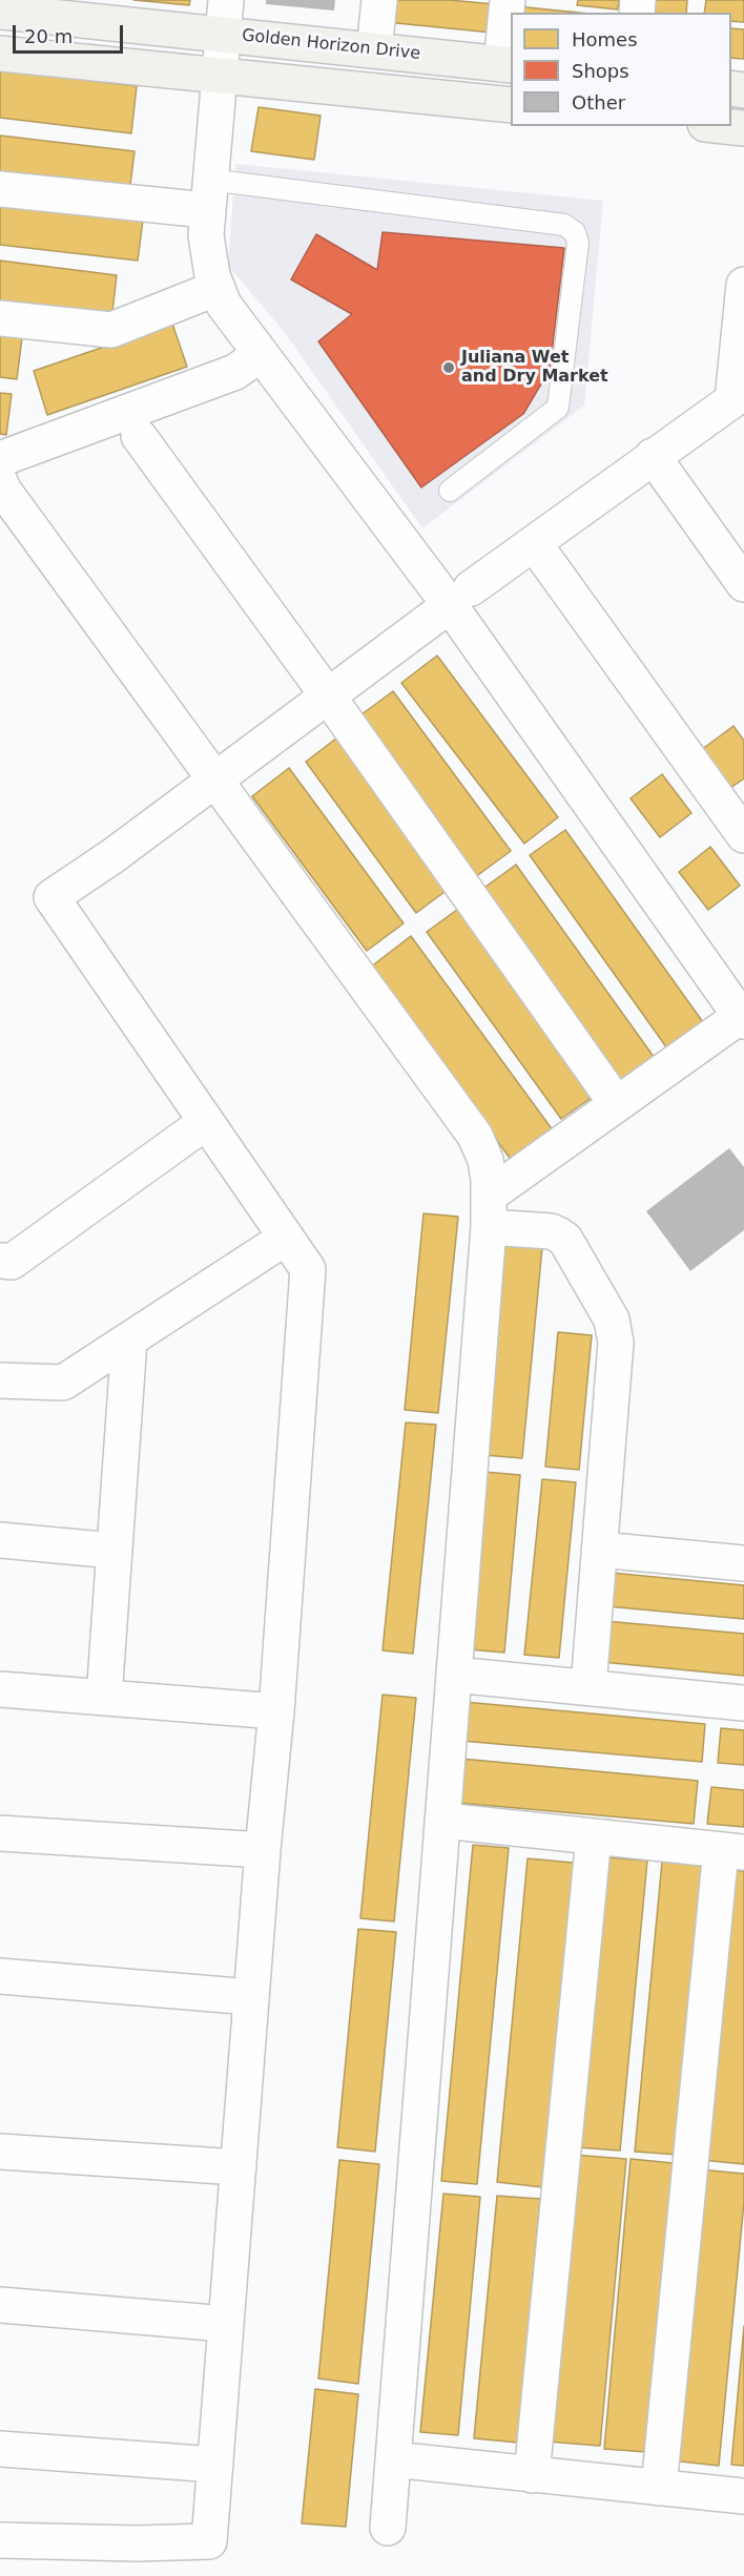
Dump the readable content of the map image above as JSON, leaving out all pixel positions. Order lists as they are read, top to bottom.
{
  "streets": {
    "street": ["Golden Horizon Drive"]
  },
  "places": ["Juliana Wet and Dry Market"],
  "legend": ["Homes", "Shops", "Other"],
  "scale_bar": "20 m"
}
